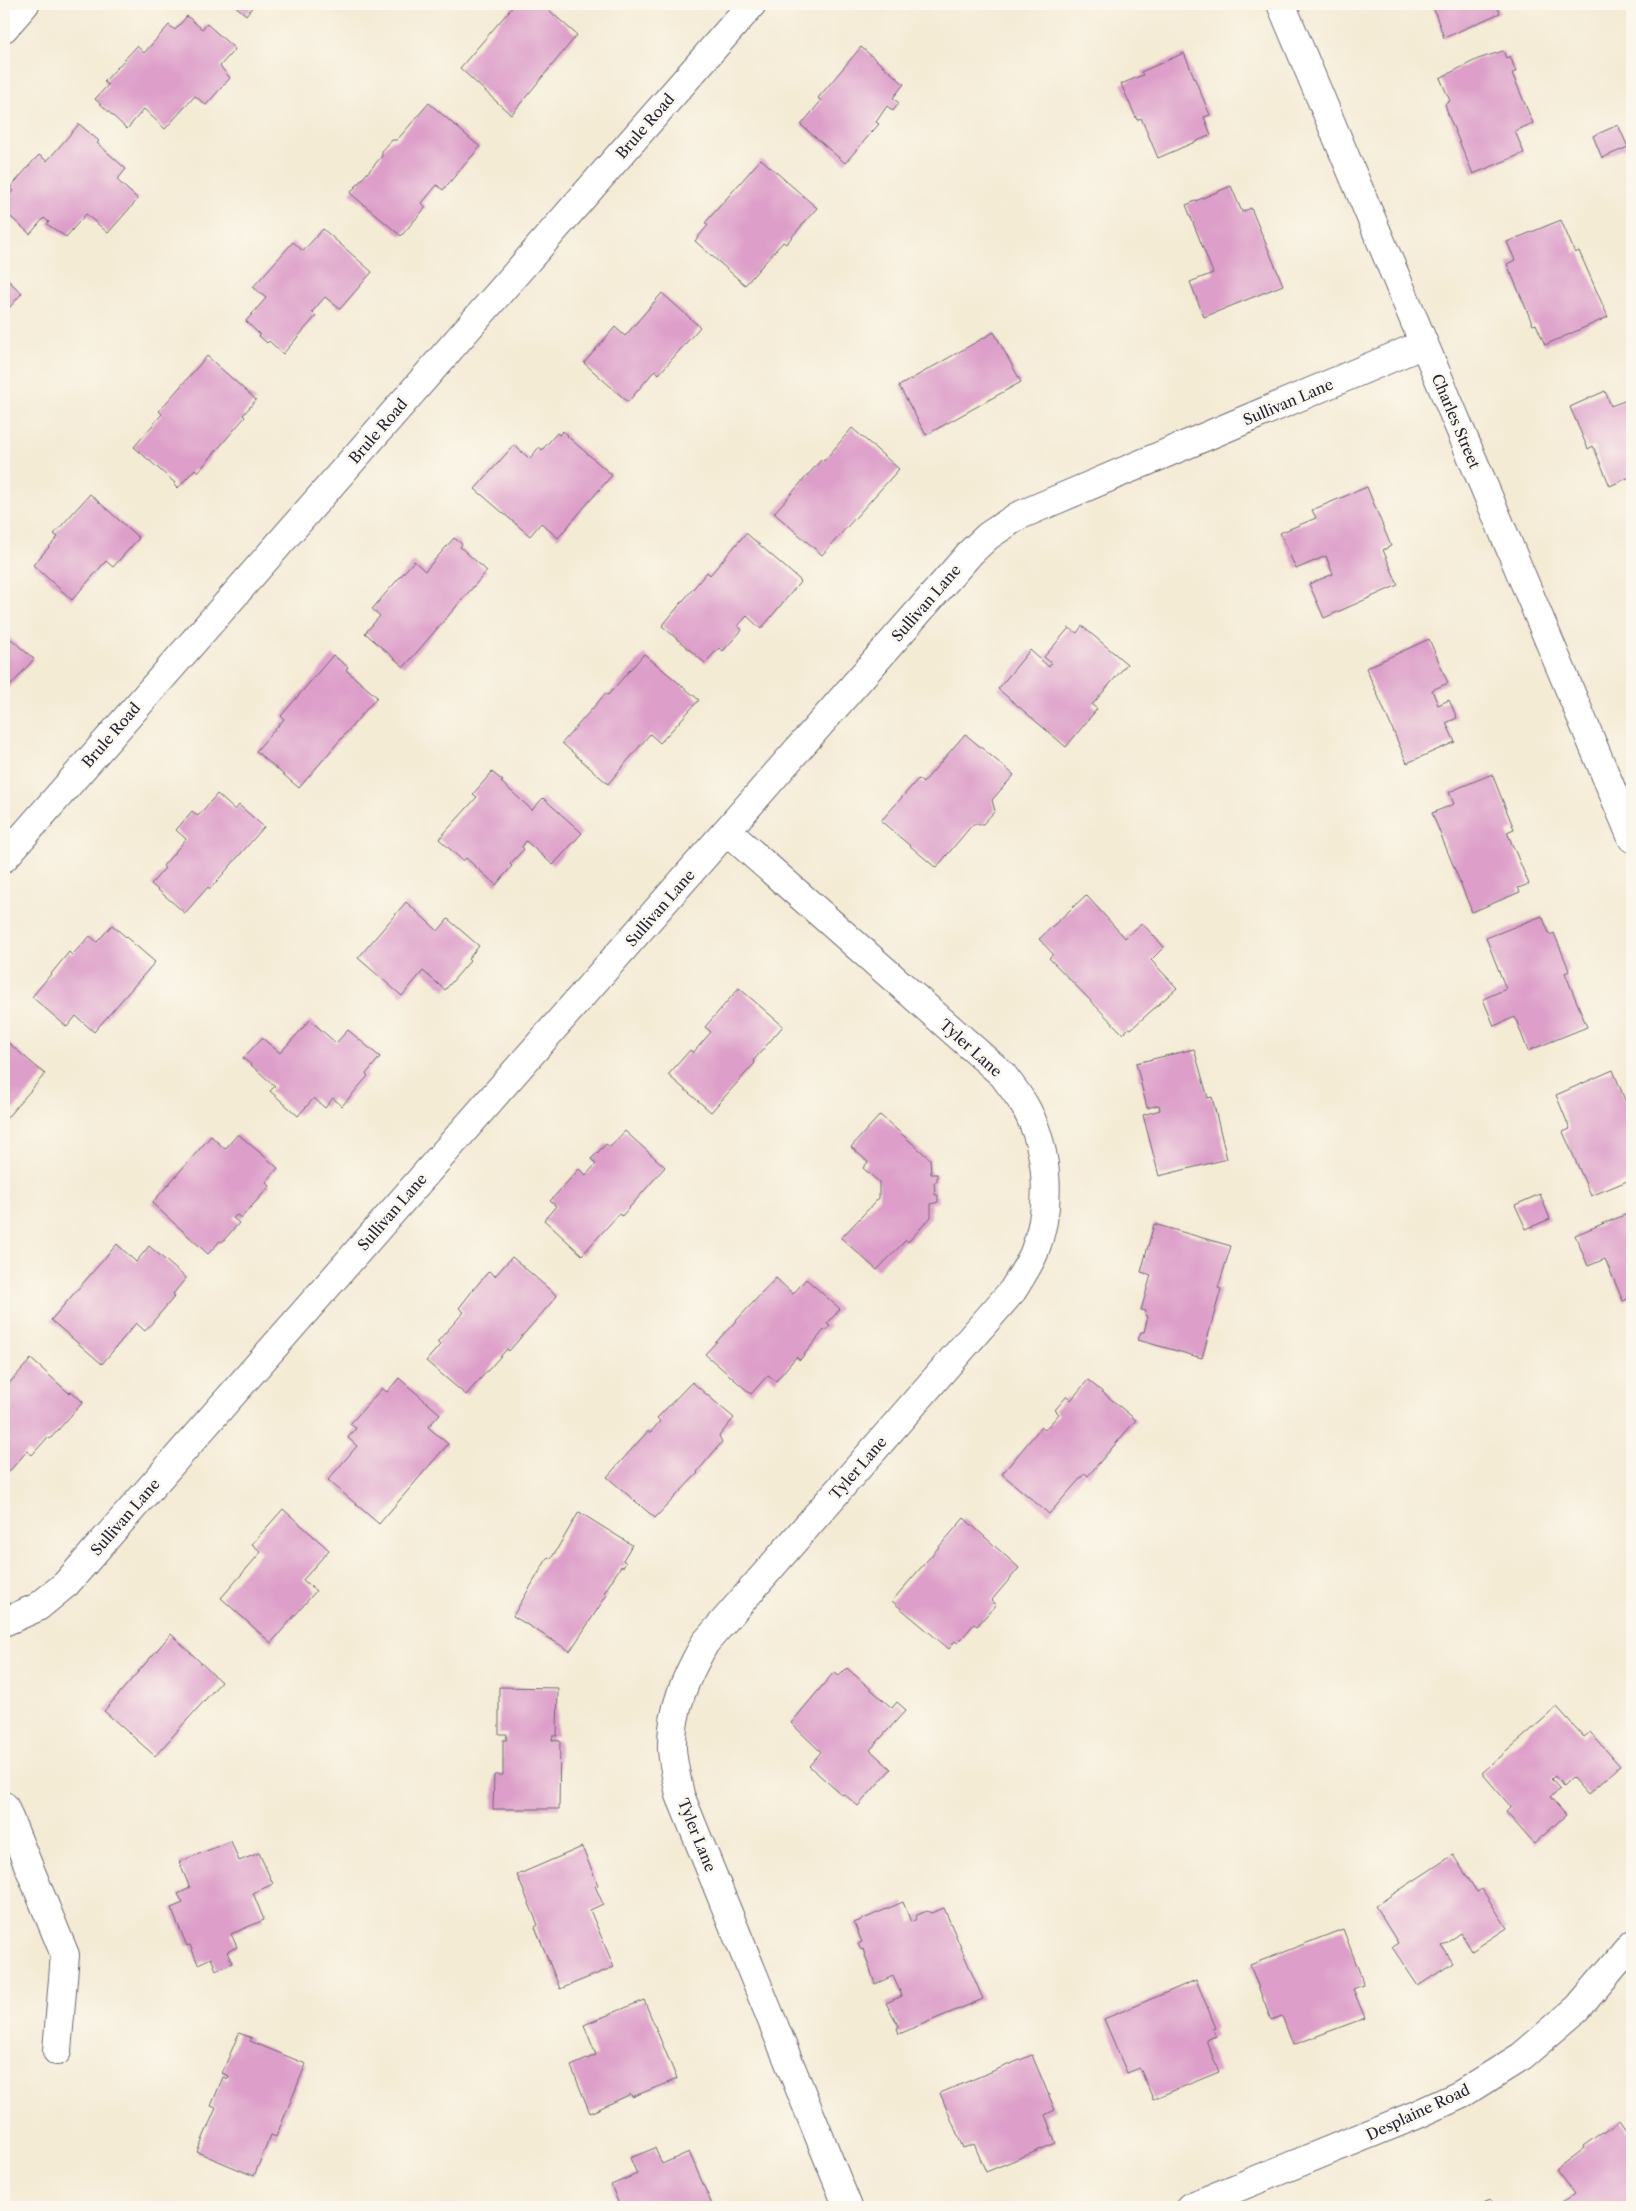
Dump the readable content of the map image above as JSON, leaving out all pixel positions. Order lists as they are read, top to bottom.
{
  "streets": {
    "street": [
      "Brule Road",
      "Sullivan Lane",
      "Charles Street",
      "Tyler Lane",
      "Desplaine Road"
    ]
  },
  "crossings": [
    ["Sullivan Lane", "Charles Street"],
    ["Sullivan Lane", "Tyler Lane"]
  ]
}
